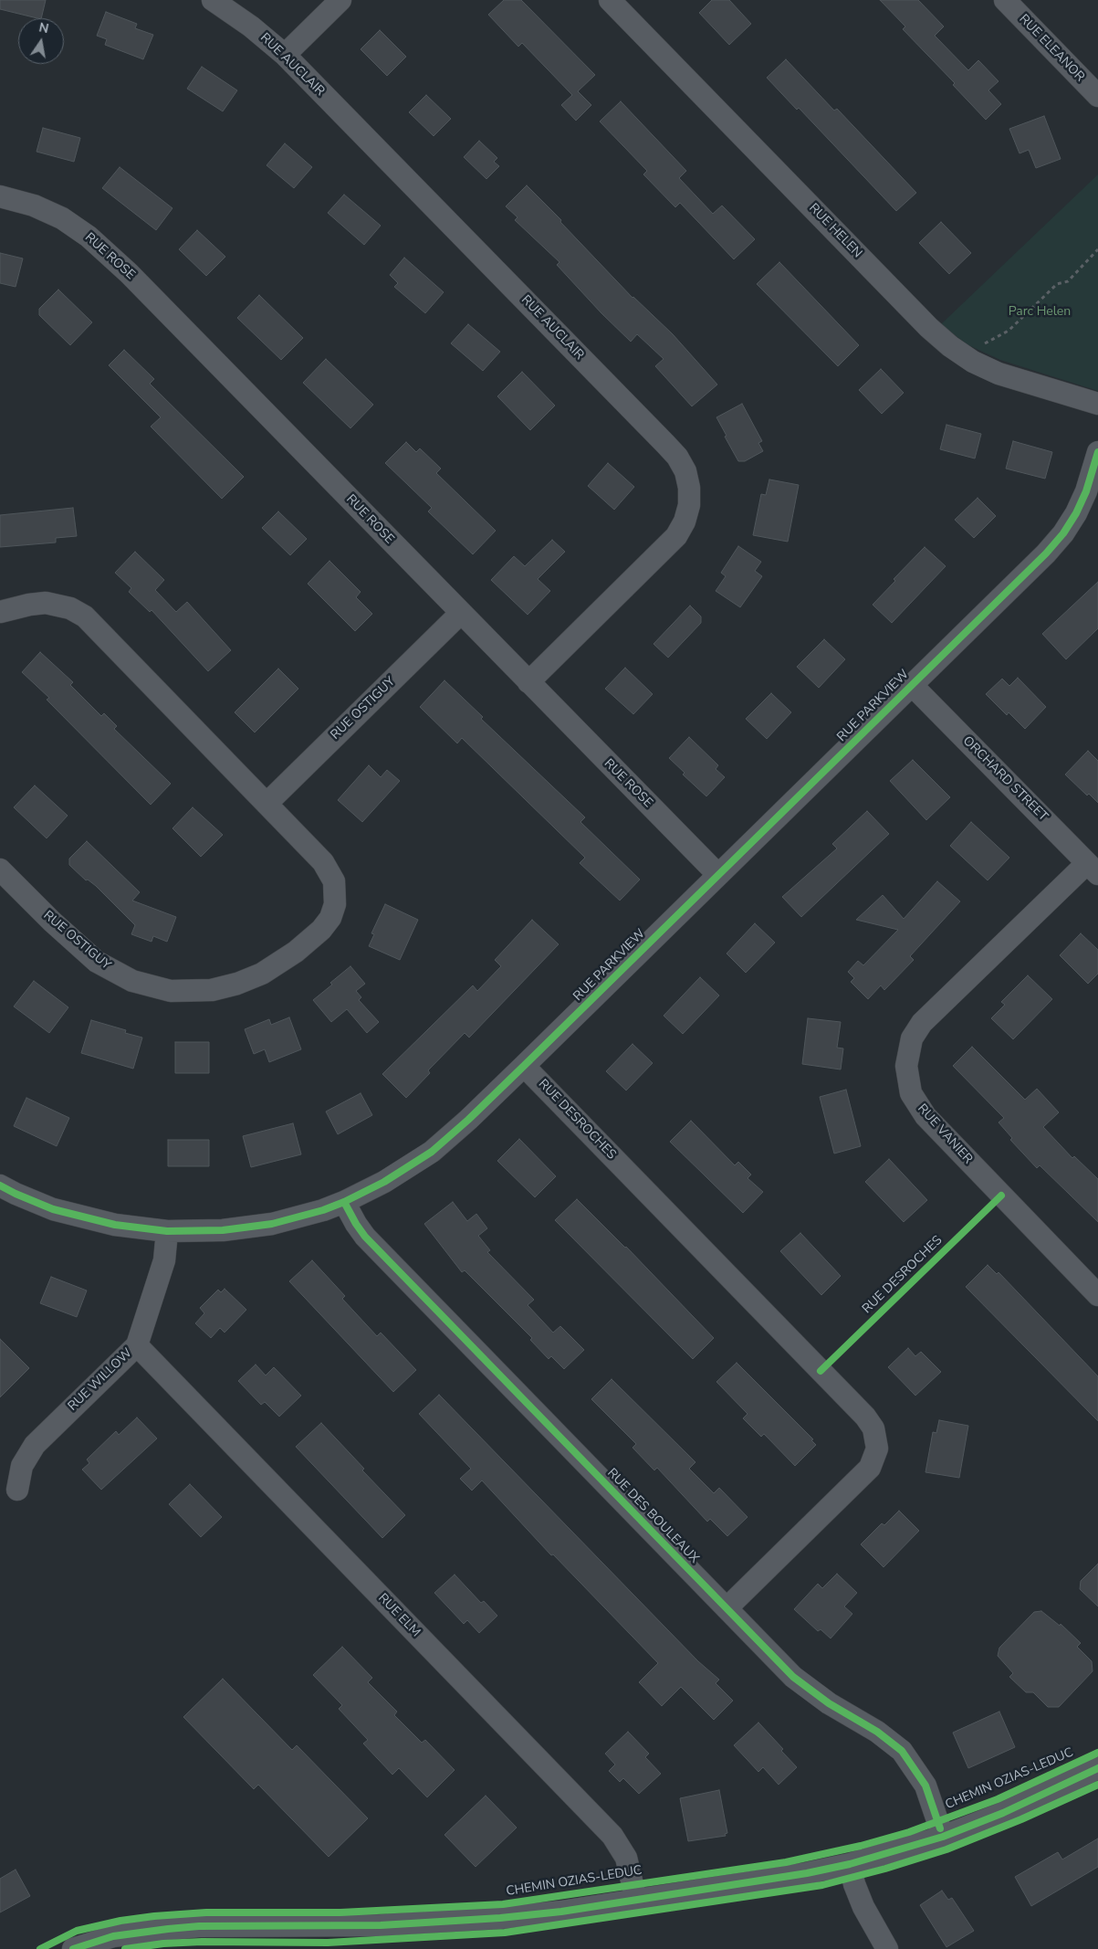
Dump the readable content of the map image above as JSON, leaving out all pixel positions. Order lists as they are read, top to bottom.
{
  "streets": {
    "street": [
      "RUE ELEANOR",
      "RUE AUCLAIR",
      "RUE HELEN",
      "RUE ROSE",
      "RUE PARKVIEW",
      "RUE OSTIGUY",
      "ORCHARD STREET",
      "RUE DESROCHES",
      "RUE VANIER",
      "RUE WILLOW",
      "RUE DES BOULEAUX",
      "RUE ELM",
      "CHEMIN OZIAS-LEDUC"
    ]
  },
  "crossings": [
    ["RUE AUCLAIR", "RUE ROSE"],
    ["RUE ROSE", "RUE PARKVIEW"],
    ["RUE ROSE", "RUE OSTIGUY"],
    ["RUE PARKVIEW", "ORCHARD STREET"],
    ["RUE PARKVIEW", "RUE DESROCHES"],
    ["RUE PARKVIEW", "RUE WILLOW"],
    ["RUE PARKVIEW", "RUE DES BOULEAUX"],
    ["ORCHARD STREET", "RUE VANIER"],
    ["RUE DESROCHES", "RUE DES BOULEAUX"],
    ["RUE WILLOW", "RUE ELM"],
    ["RUE DES BOULEAUX", "CHEMIN OZIAS-LEDUC"],
    ["RUE ELM", "CHEMIN OZIAS-LEDUC"]
  ],
  "parks": ["Parc Helen"],
  "north": "top"
}
